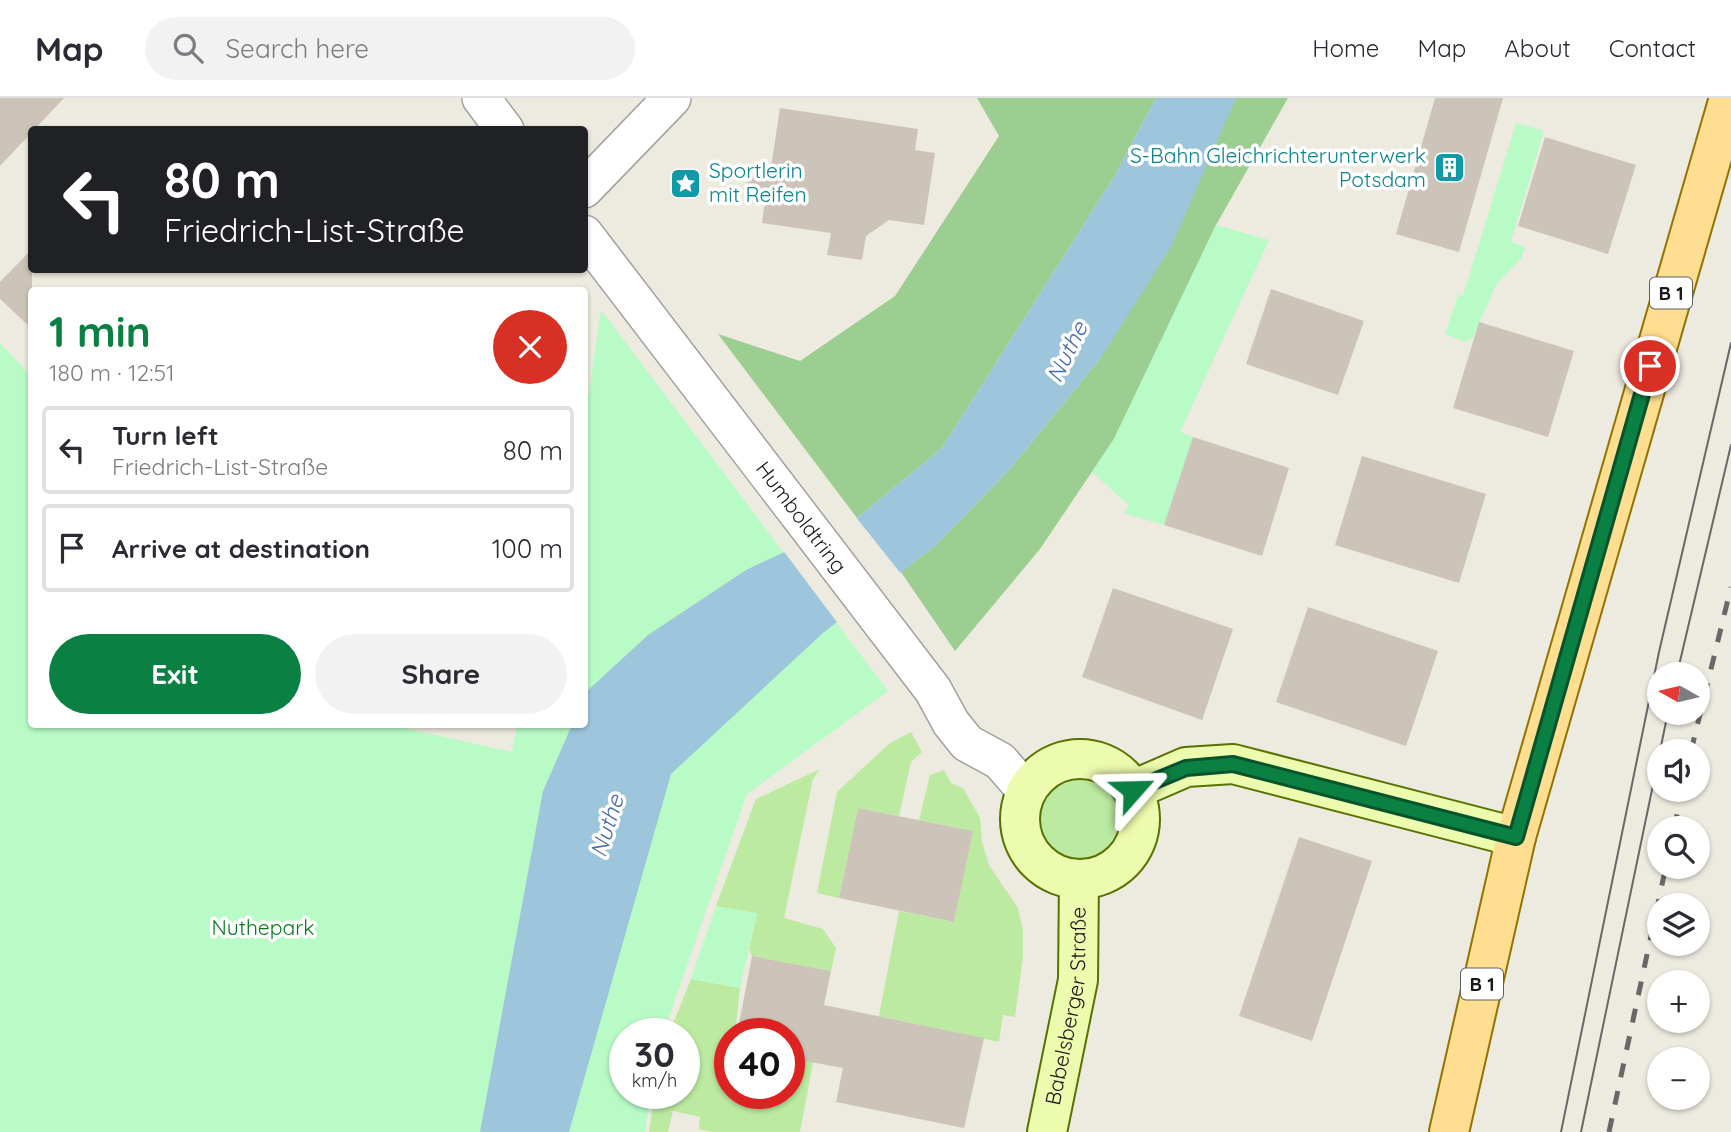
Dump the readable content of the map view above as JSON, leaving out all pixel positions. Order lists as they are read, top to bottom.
{
  "streets": {
    "main road": ["B 1"],
    "street": ["Humboldtring", "Babelsberger Straße"]
  },
  "crossings": [
    ["Humboldtring", "Babelsberger Straße"]
  ],
  "water": ["Nuthe"],
  "parks": ["Nuthepark"],
  "places": {
    "building": ["S-Bahn Gleichrichterunterwerk Potsdam"],
    "place": ["Sportlerin mit Reifen"]
  },
  "north": "left",
  "page": {
    "header": "Map",
    "search": "Search here",
    "nav": [
      "Home",
      "Map",
      "About",
      "Contact"
    ],
    "turn": ["80 m", "Friedrich-List-Straße"],
    "heading": ["1 min", "180 m · 12:51"],
    "list": [
      {
        "name": "Turn left",
        "note": "Friedrich-List-Straße",
        "value": "80 m"
      },
      {
        "name": "Arrive at destination",
        "value": "100 m"
      }
    ],
    "buttons": ["Exit", "Share"],
    "map_buttons": ["+", "−"],
    "speed": "30 km/h",
    "limit": "40"
  }
}
